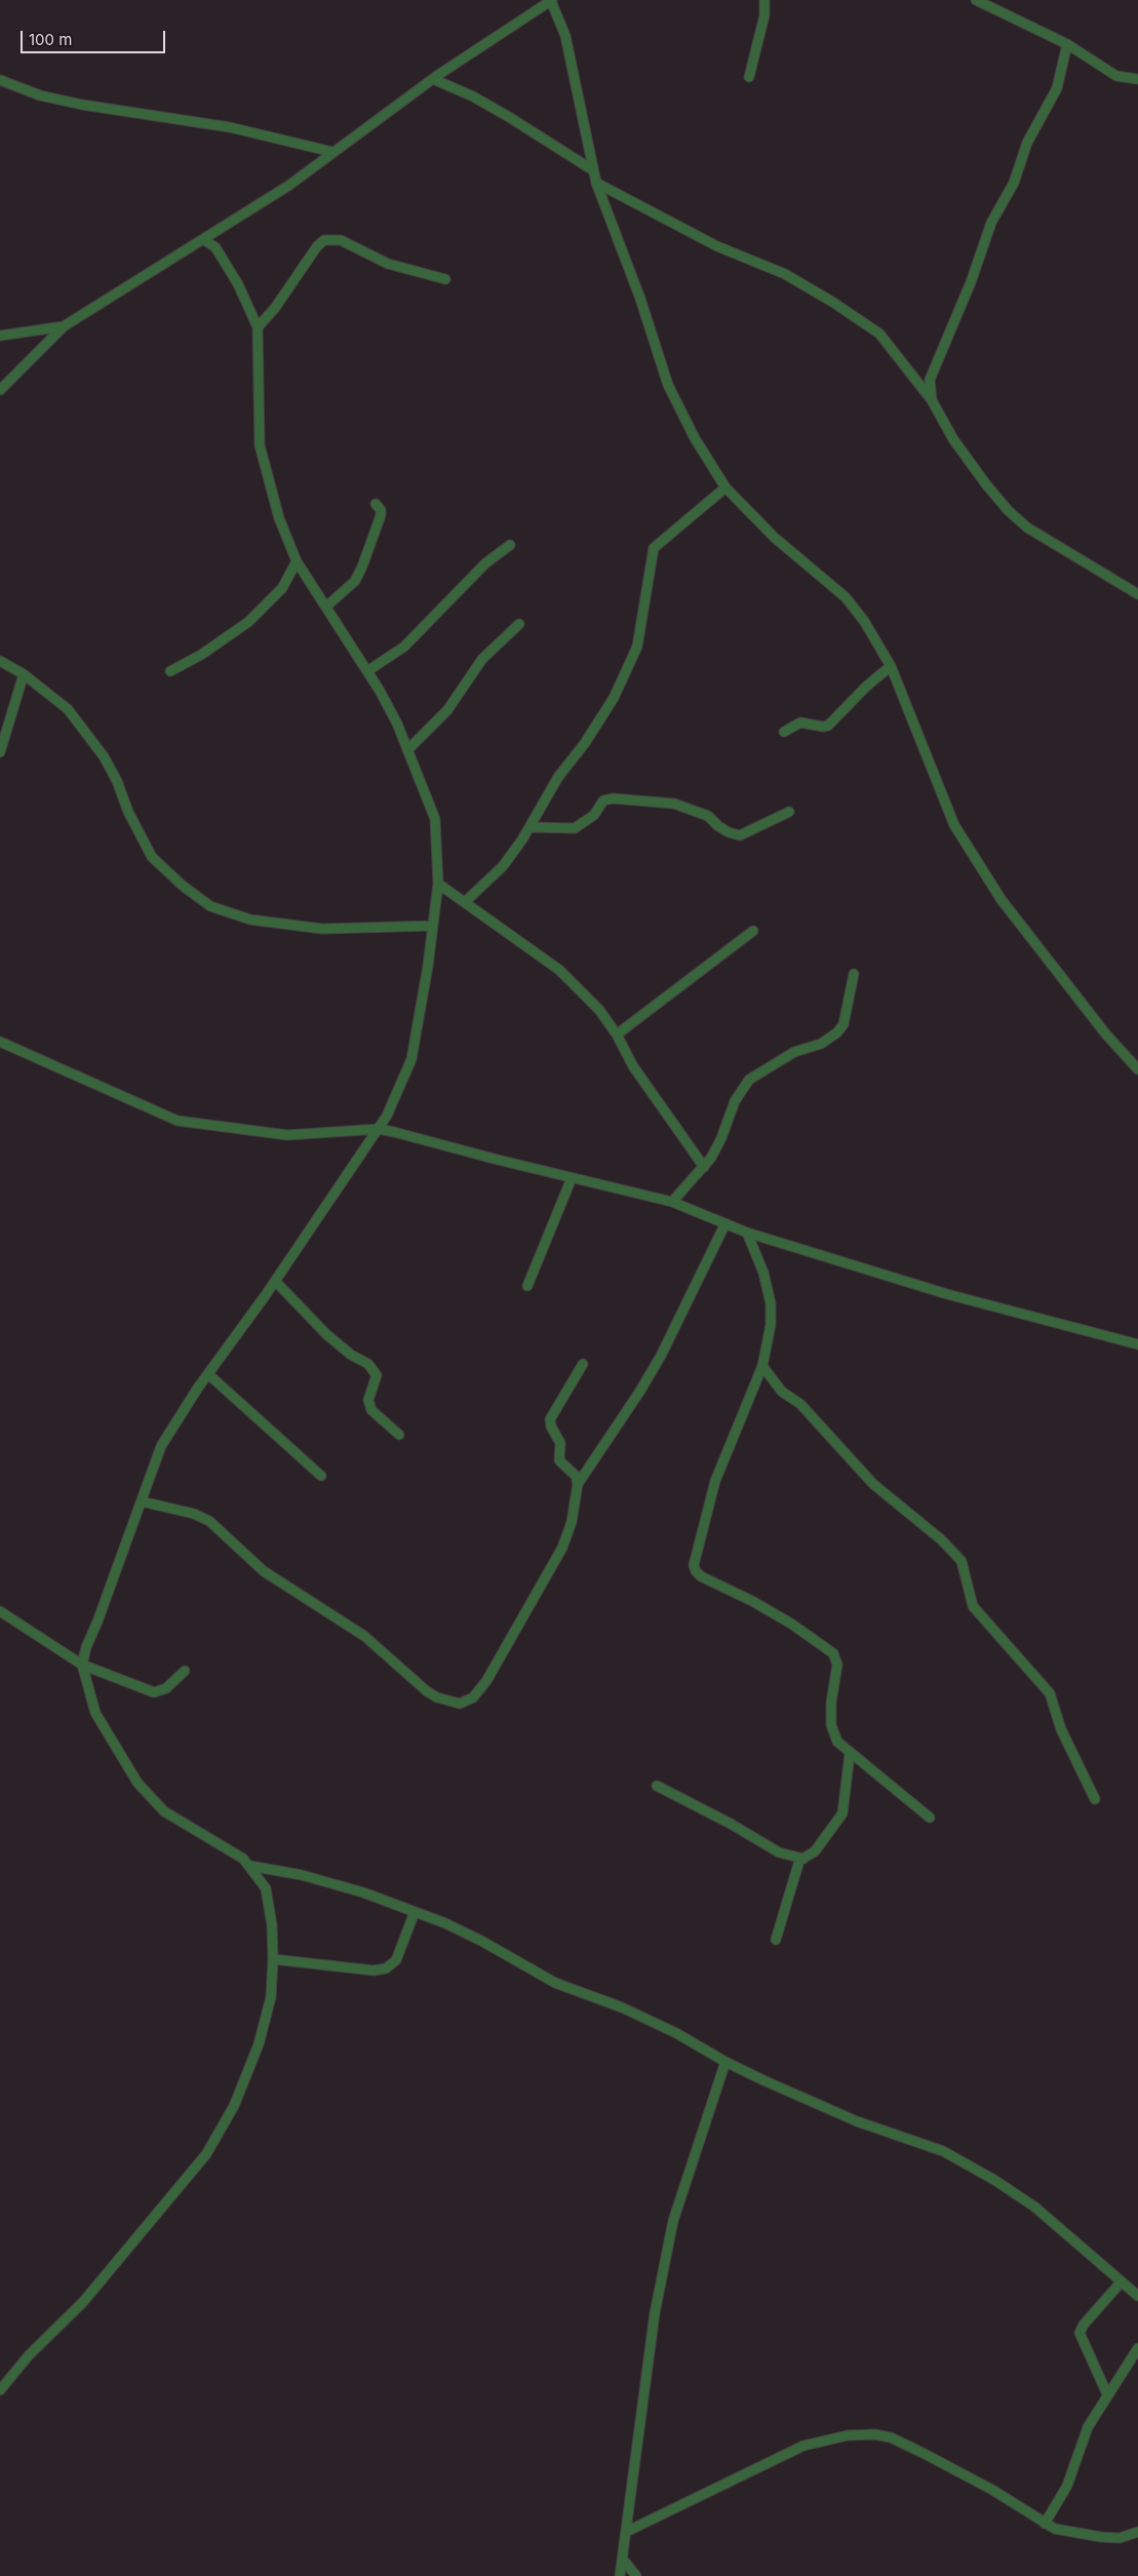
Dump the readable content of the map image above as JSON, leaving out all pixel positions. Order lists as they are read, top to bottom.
{
  "scale_bar": "100 m"
}
